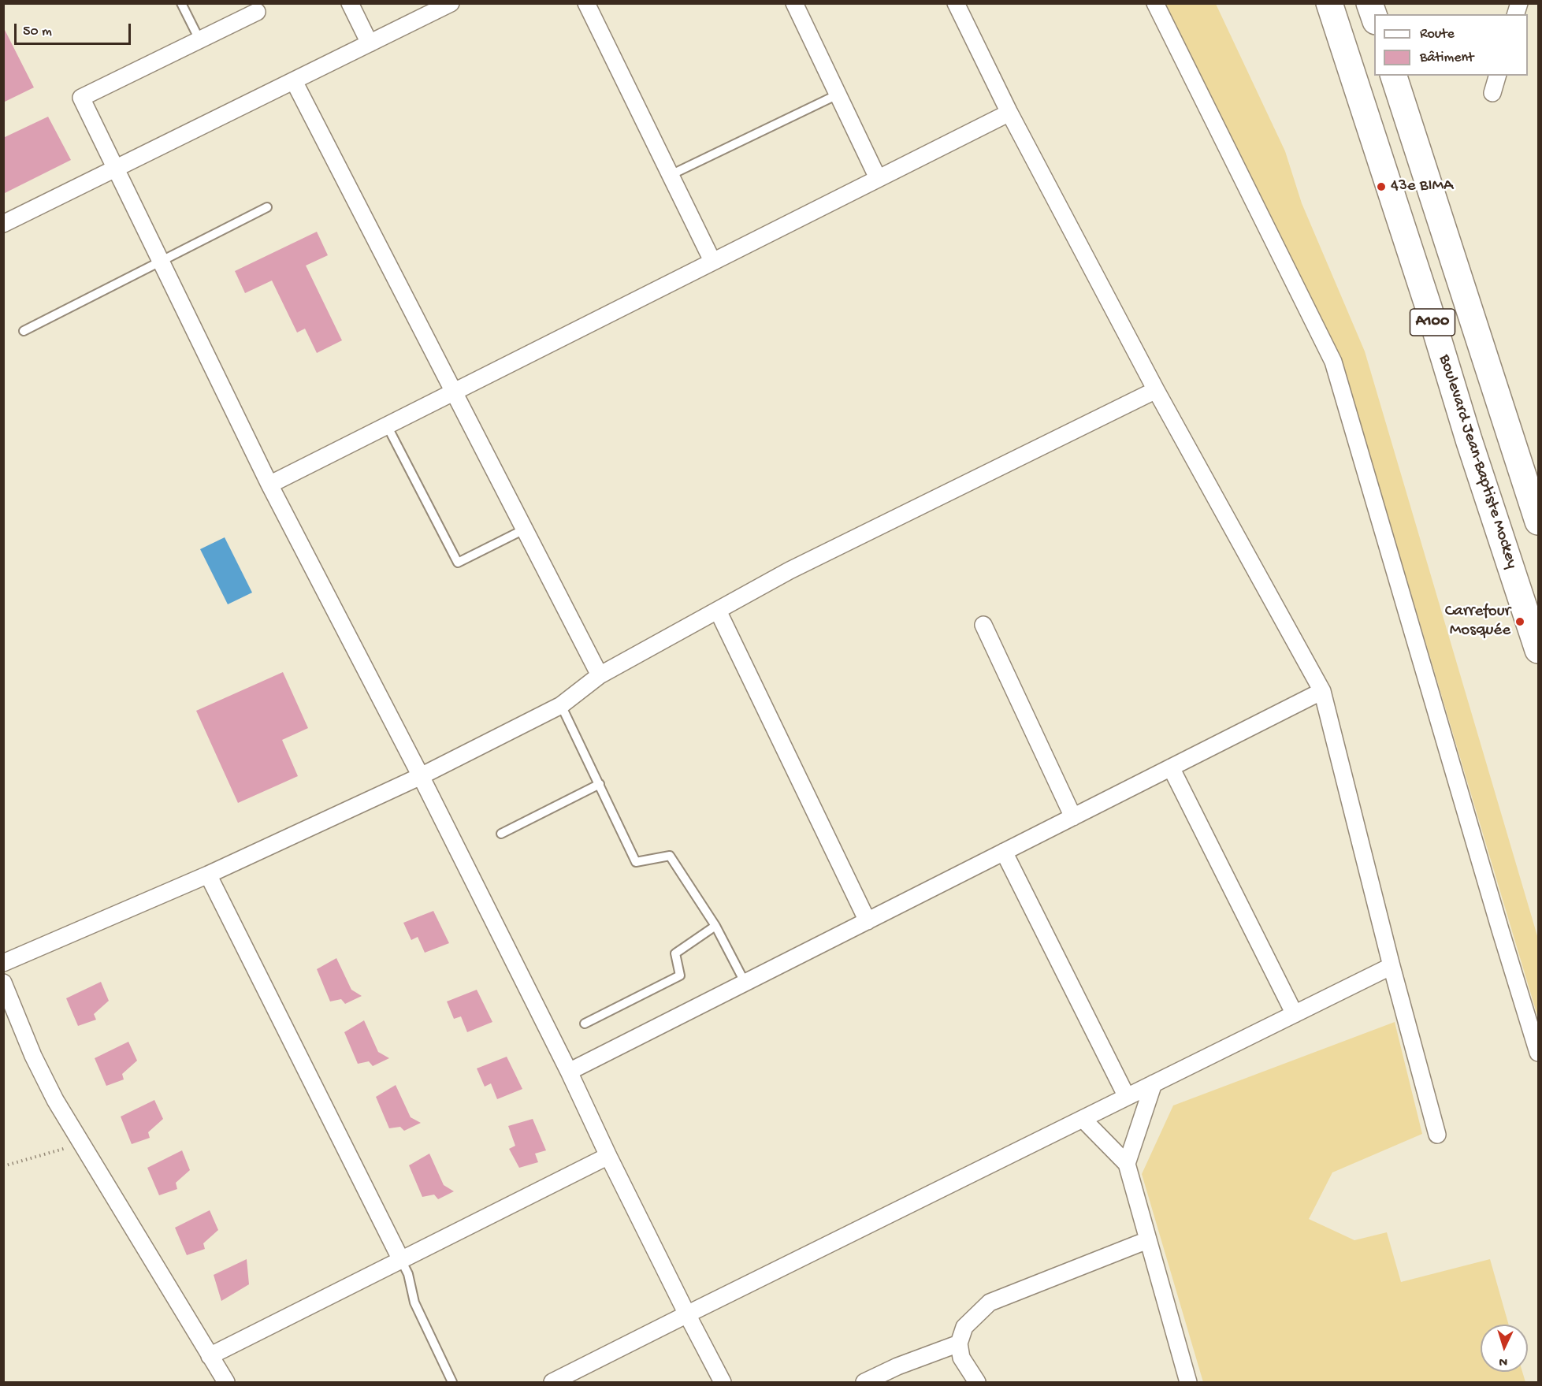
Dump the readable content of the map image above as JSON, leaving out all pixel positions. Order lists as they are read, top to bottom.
{
  "streets": {
    "highway": ["A100", "Boulevard Jean-Baptiste Mockey"]
  },
  "places": ["43e BIMA", "Carrefour Mosquée"],
  "legend": ["Route", "Bâtiment"],
  "scale_bar": "50 m",
  "north": "bottom"
}
